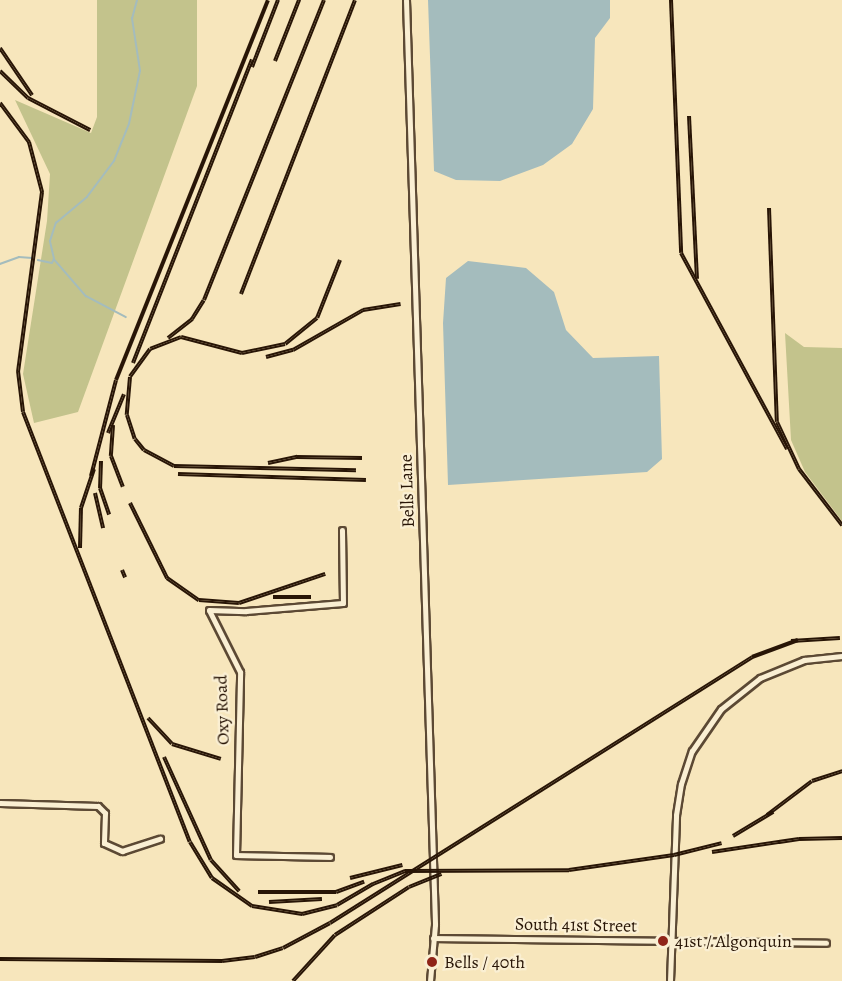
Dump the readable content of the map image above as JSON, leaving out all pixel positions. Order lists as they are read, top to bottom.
{
  "streets": {
    "street": ["Bells Lane", "Oxy Road", "South 41st Street"]
  },
  "crossings": [
    ["Bells Lane", "South 41st Street"]
  ],
  "places": ["41st / Algonquin", "Bells / 40th"]
}
